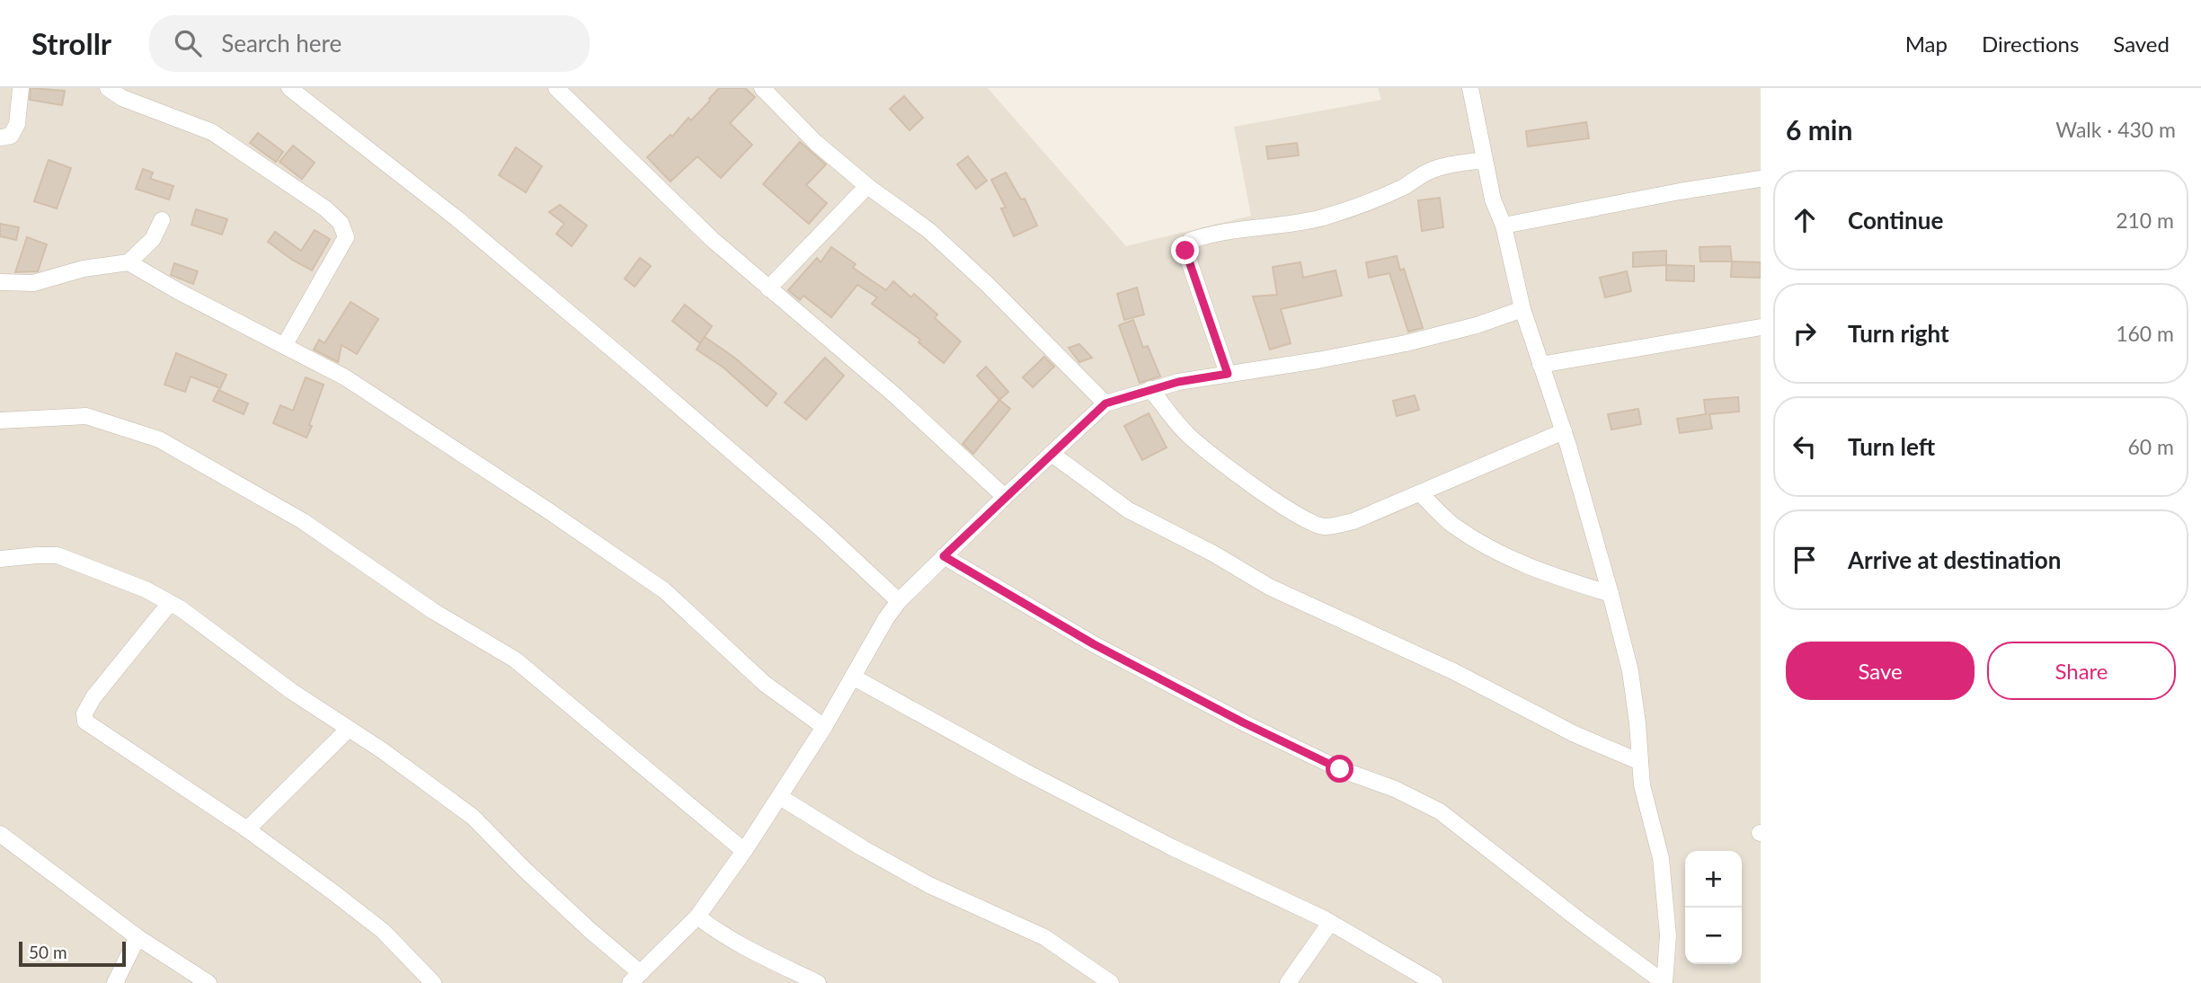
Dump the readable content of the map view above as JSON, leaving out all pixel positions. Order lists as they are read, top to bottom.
{
  "scale_bar": "50 m",
  "page": {
    "header": "Strollr",
    "search": "Search here",
    "nav": ["Map", "Directions", "Saved"],
    "heading": ["6 min", "Walk · 430 m"],
    "list": [
      ["Continue", "210 m"],
      ["Turn right", "160 m"],
      ["Turn left", "60 m"],
      "Arrive at destination"
    ],
    "buttons": ["Save", "Share"],
    "map_buttons": ["+", "−"],
    "scale": "50 m"
  }
}
